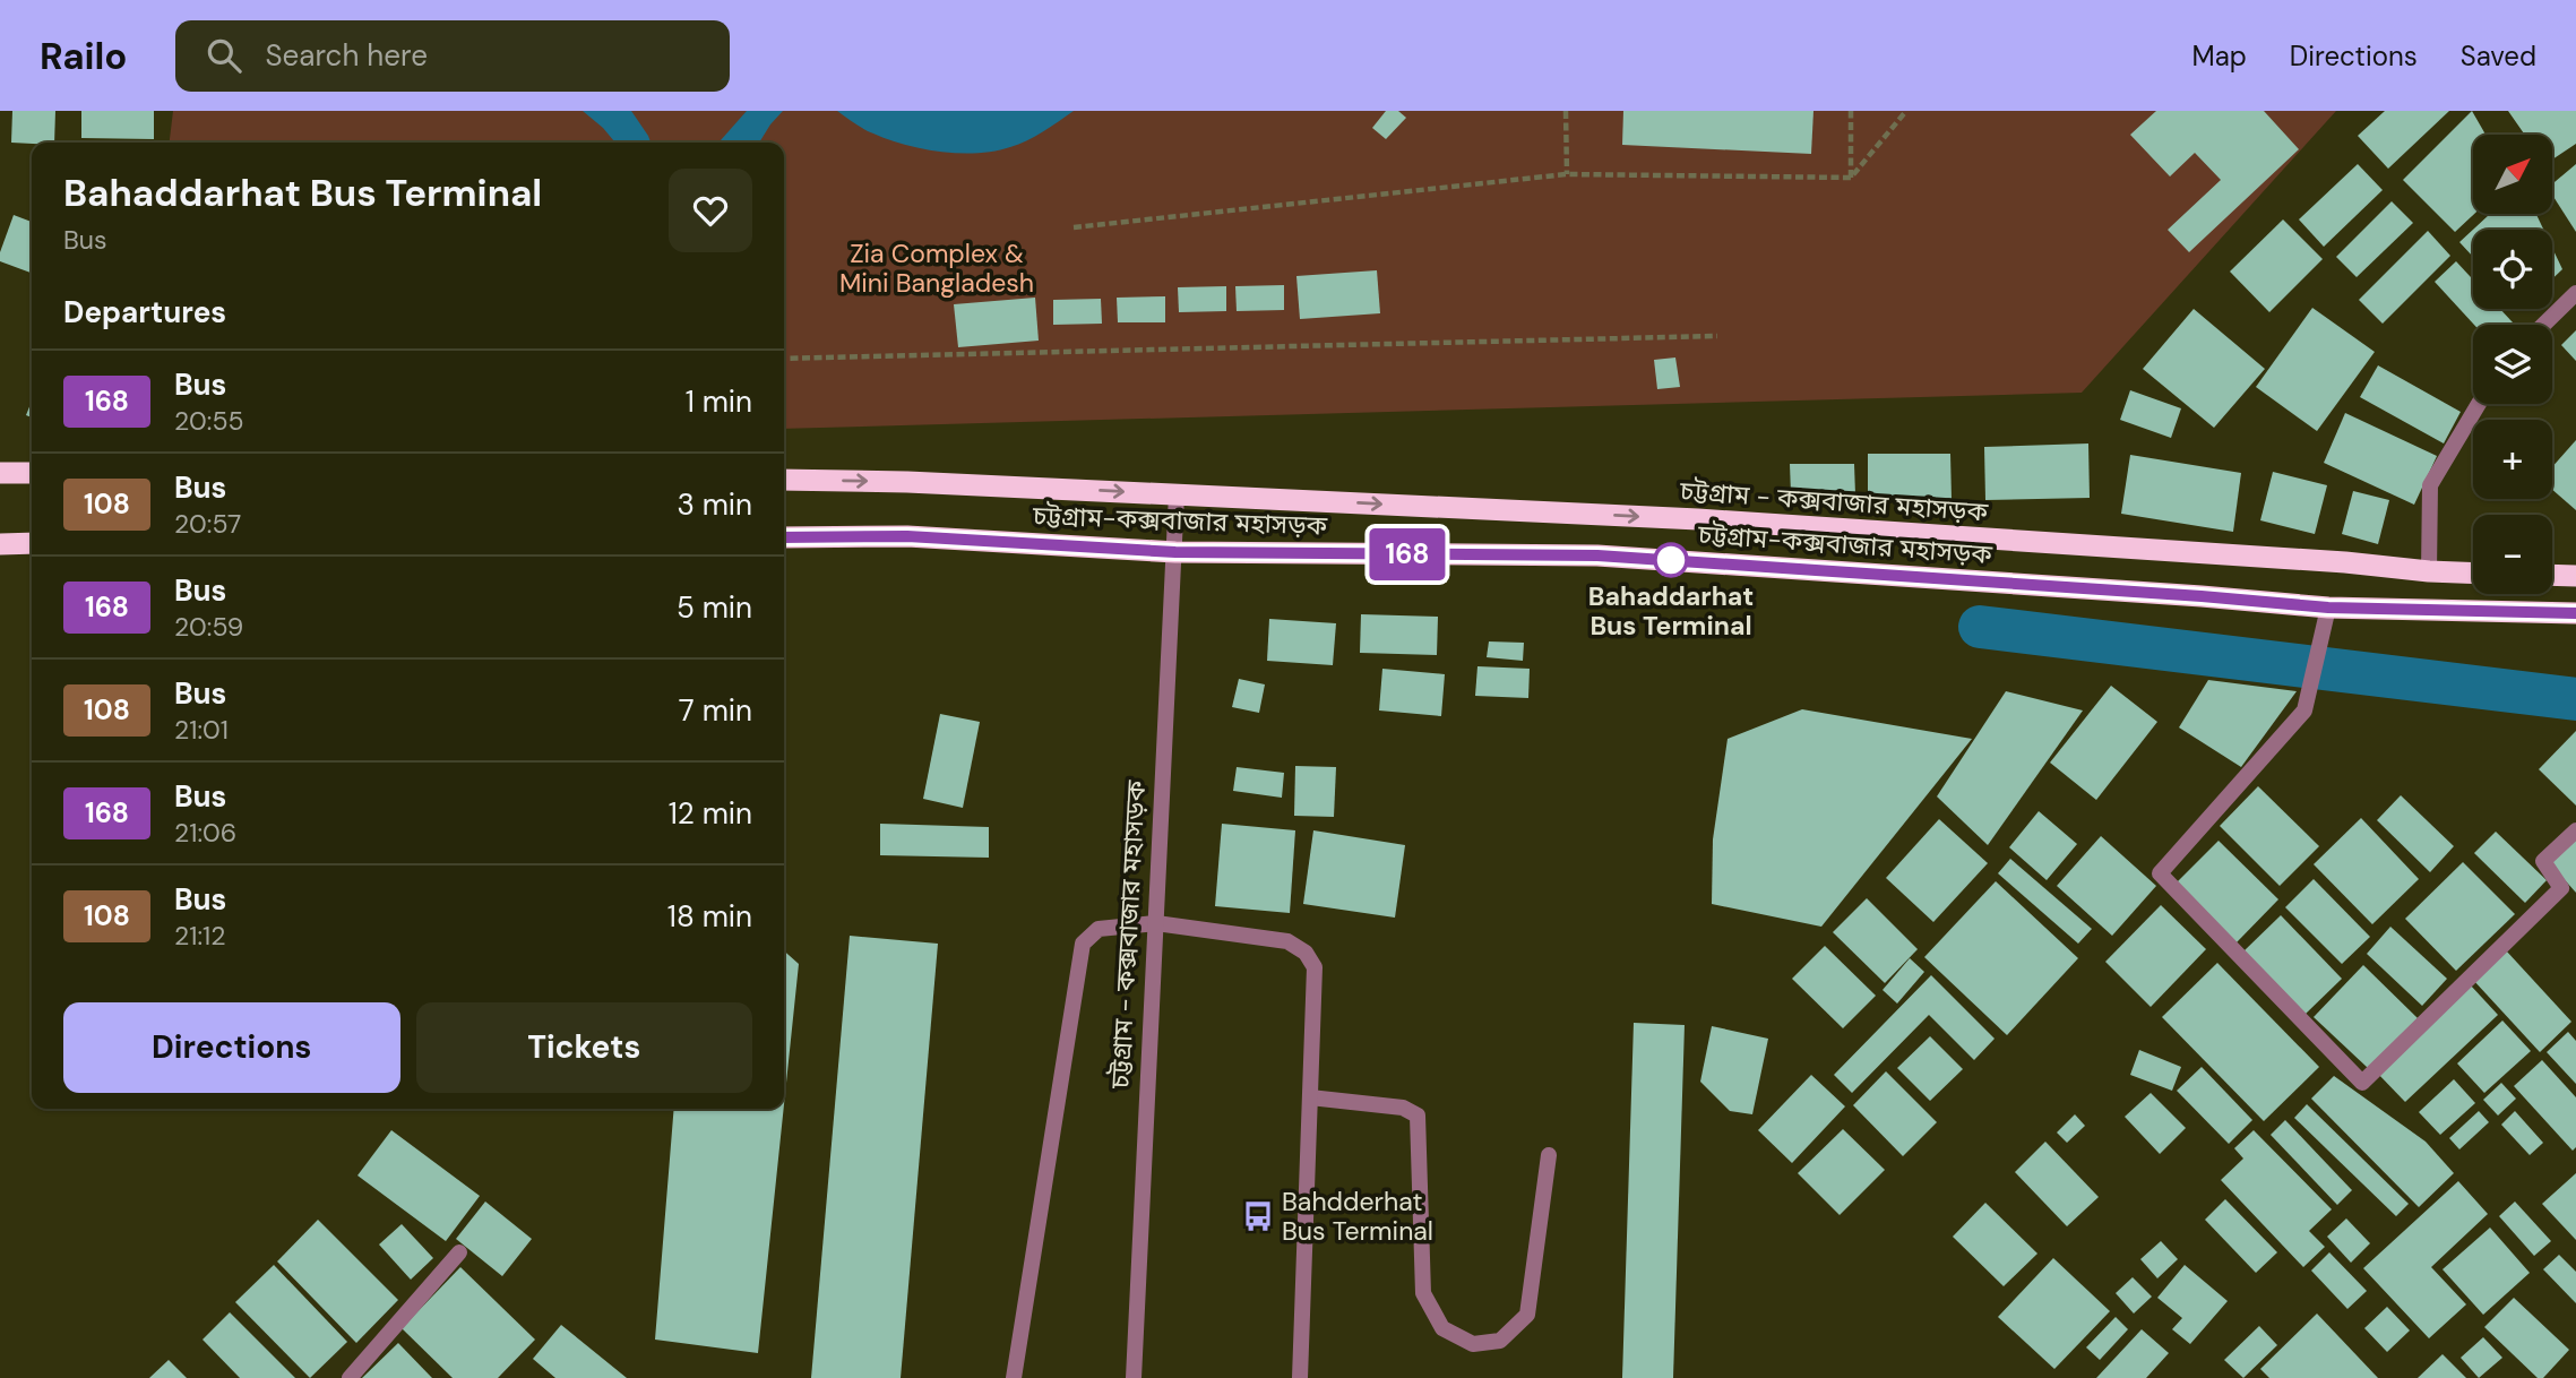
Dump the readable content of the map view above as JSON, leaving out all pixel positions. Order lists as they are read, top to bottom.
{
  "streets": {
    "highway": ["চট্টগ্রাম - কক্সবাজার মহাসড়ক", "চট্টগ্রাম-কক্সবাজার মহাসড়ক"]
  },
  "crossings": [
    ["চট্টগ্রাম - কক্সবাজার মহাসড়ক", "চট্টগ্রাম-কক্সবাজার মহাসড়ক"]
  ],
  "one_way": ["চট্টগ্রাম - কক্সবাজার মহাসড়ক"],
  "parks": ["Zia Complex & Mini Bangladesh"],
  "places": {
    "other": ["Bahaddarhat Bus Terminal"],
    "bus stop": ["Bahdderhat Bus Terminal"]
  },
  "lines": ["bus line 168"],
  "north": "top right",
  "page": {
    "header": "Railo",
    "search": "Search here",
    "nav": ["Map", "Directions", "Saved"],
    "on_map": "168",
    "map_buttons": ["+", "−"],
    "heading": [
      ["Bahaddarhat Bus Terminal", "Bus"],
      "Departures"
    ],
    "list": [
      {
        "mark": "168",
        "name": "Bus",
        "note": "20:55",
        "value": "1 min"
      },
      {
        "mark": "108",
        "name": "Bus",
        "note": "20:57",
        "value": "3 min"
      },
      {
        "mark": "168",
        "name": "Bus",
        "note": "20:59",
        "value": "5 min"
      },
      {
        "mark": "108",
        "name": "Bus",
        "note": "21:01",
        "value": "7 min"
      },
      {
        "mark": "168",
        "name": "Bus",
        "note": "21:06",
        "value": "12 min"
      },
      {
        "mark": "108",
        "name": "Bus",
        "note": "21:12",
        "value": "18 min"
      }
    ],
    "buttons": ["Directions", "Tickets"]
  }
}
